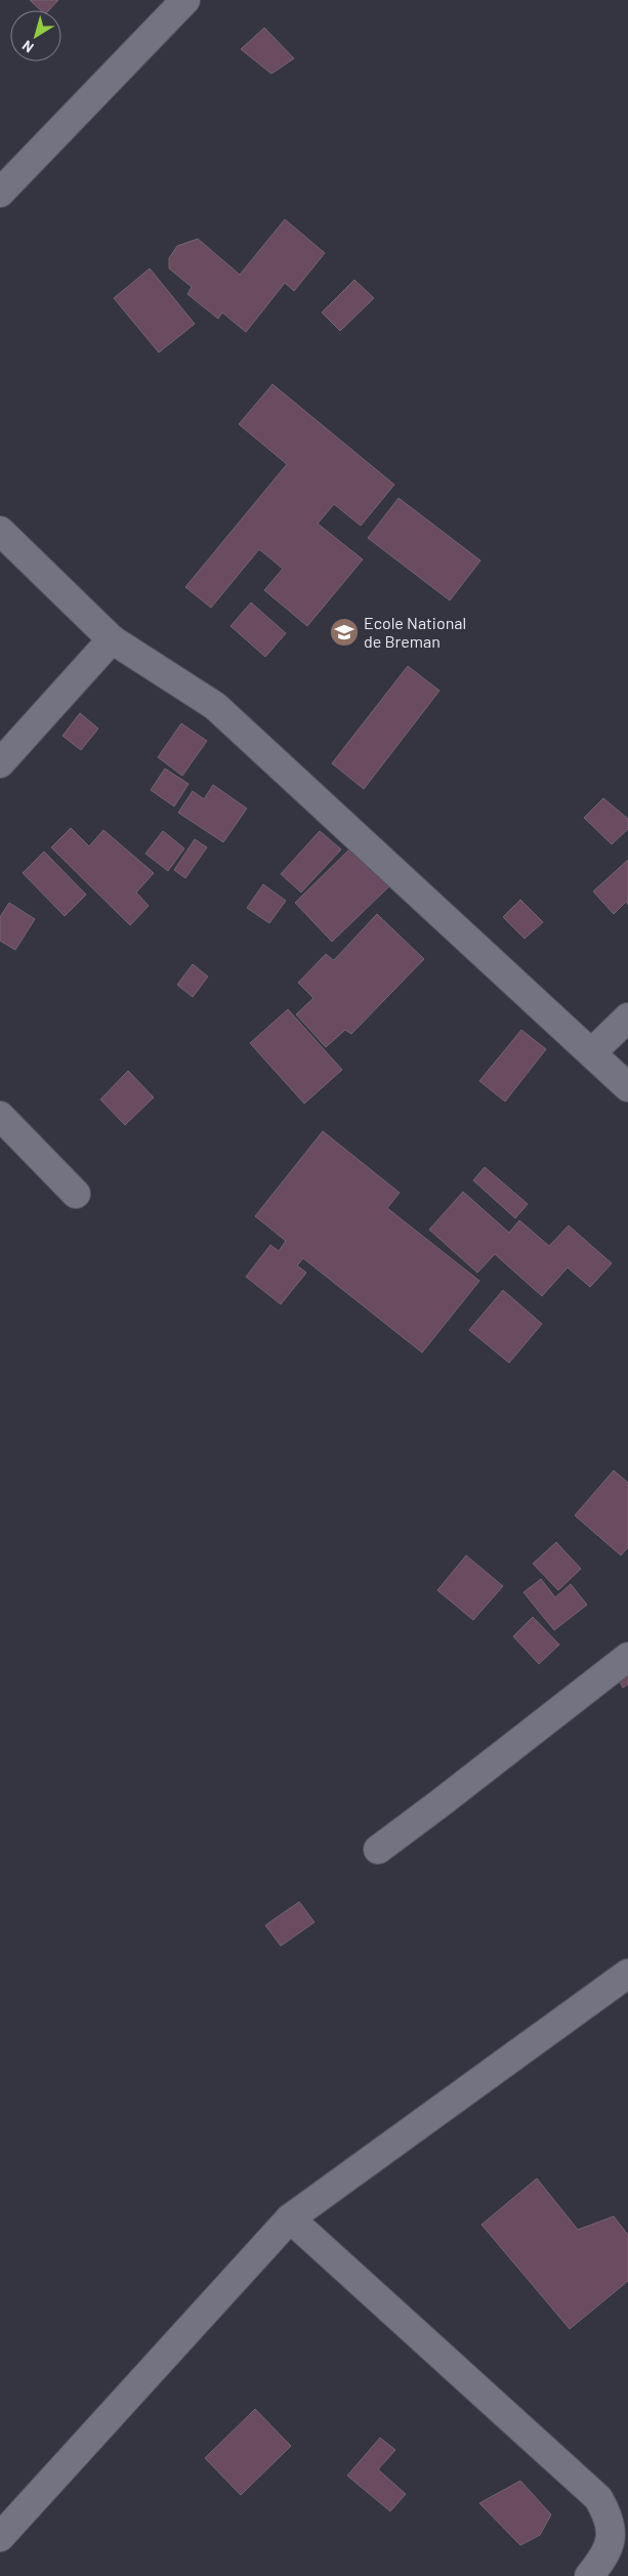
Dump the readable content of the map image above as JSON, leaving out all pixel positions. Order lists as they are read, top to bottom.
{
  "places": {
    "school or university": ["Ecole National de Breman"]
  },
  "north": "bottom left"
}
